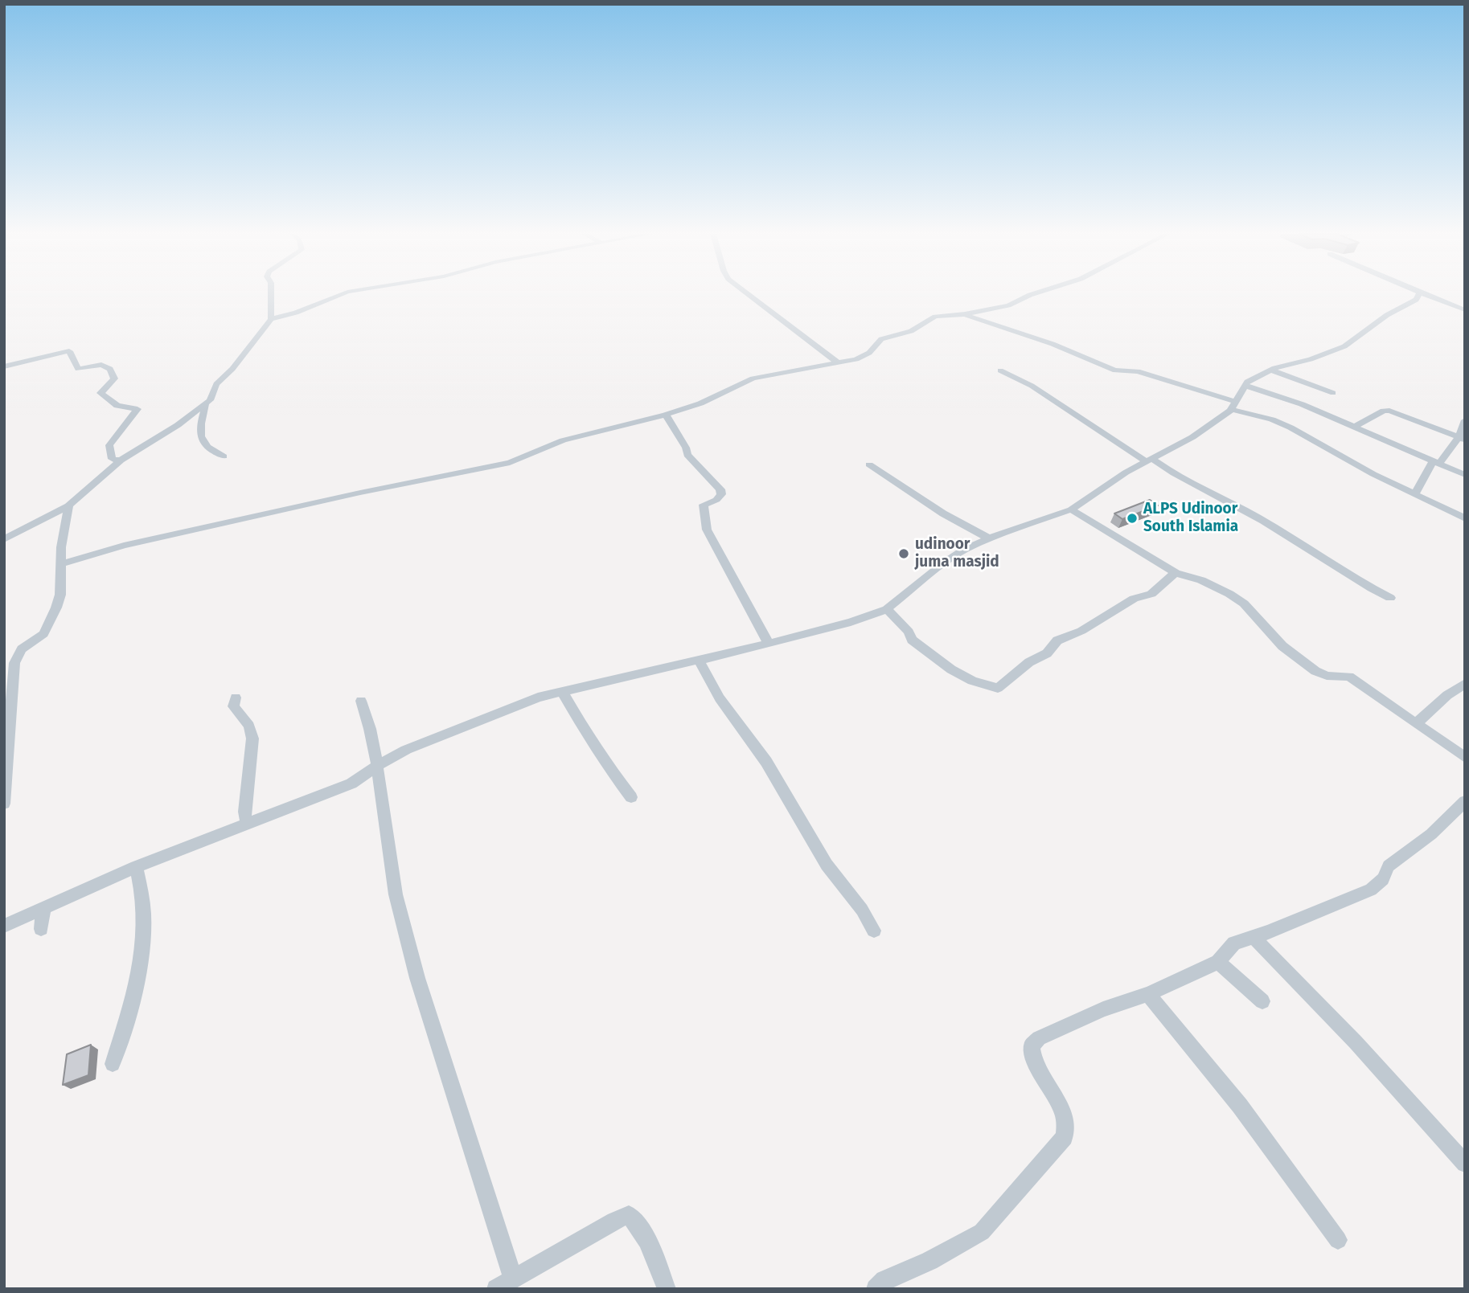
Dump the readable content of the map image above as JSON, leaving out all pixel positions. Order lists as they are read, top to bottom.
{
  "places": ["ALPS Udinoor South Islamia", "udinoor juma masjid"]
}
